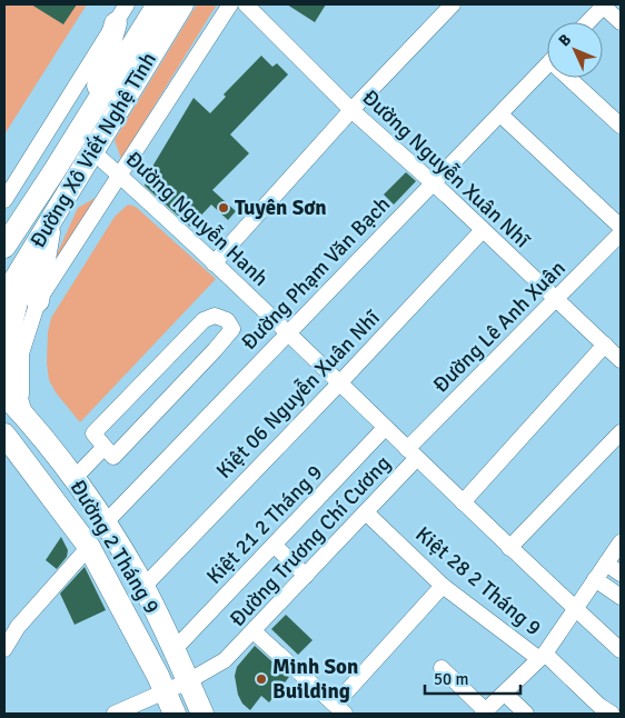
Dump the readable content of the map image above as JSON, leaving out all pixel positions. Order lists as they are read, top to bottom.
{
  "streets": {
    "highway": ["Đường Xô Viết Nghệ Tĩnh", "Đường 2 Tháng 9"],
    "street": [
      "Đường Nguyễn Xuân Nhĩ",
      "Đường Nguyễn Hanh",
      "Đường Phạm Văn Bạch",
      "Đường Lê Anh Xuân",
      "Kiệt 06 Nguyễn Xuân Nhĩ",
      "Kiệt 21 2 Tháng 9",
      "Đường Trương Chí Cương",
      "Kiệt 28 2 Tháng 9"
    ]
  },
  "crossings": [
    ["Đường Xô Viết Nghệ Tĩnh", "Đường Nguyễn Hanh"],
    ["Đường Nguyễn Xuân Nhĩ", "Đường Phạm Văn Bạch"],
    ["Đường Nguyễn Xuân Nhĩ", "Đường Lê Anh Xuân"],
    ["Đường Nguyễn Xuân Nhĩ", "Kiệt 06 Nguyễn Xuân Nhĩ"],
    ["Đường Nguyễn Hanh", "Đường Phạm Văn Bạch"],
    ["Đường Nguyễn Hanh", "Đường Lê Anh Xuân"],
    ["Đường Nguyễn Hanh", "Kiệt 06 Nguyễn Xuân Nhĩ"],
    ["Đường Nguyễn Hanh", "Kiệt 21 2 Tháng 9"],
    ["Đường Nguyễn Hanh", "Đường Trương Chí Cương"],
    ["Đường Phạm Văn Bạch", "Đường 2 Tháng 9"],
    ["Đường Lê Anh Xuân", "Đường Trương Chí Cương"],
    ["Kiệt 06 Nguyễn Xuân Nhĩ", "Đường 2 Tháng 9"],
    ["Kiệt 21 2 Tháng 9", "Đường 2 Tháng 9"],
    ["Đường Trương Chí Cương", "Đường 2 Tháng 9"],
    ["Đường Trương Chí Cương", "Kiệt 28 2 Tháng 9"]
  ],
  "places": ["Tuyên Sơn", "Minh Son Building"],
  "scale_bar": "50 m",
  "north": "top left"
}
